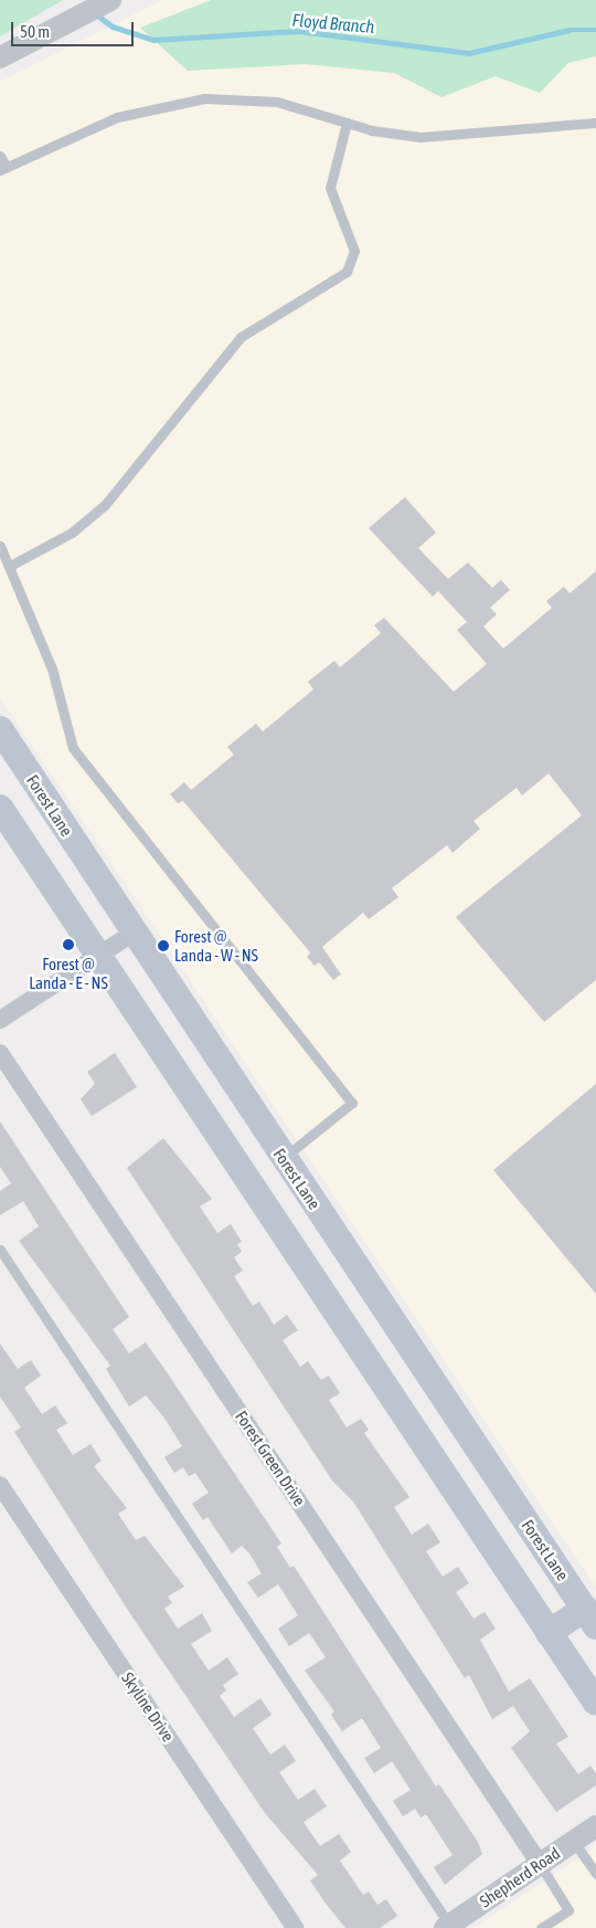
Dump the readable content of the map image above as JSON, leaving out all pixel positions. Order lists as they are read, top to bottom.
{
  "streets": {
    "main road": ["Forest Lane"],
    "street": ["Forest Green Drive", "Skyline Drive", "Shepherd Road"]
  },
  "crossings": [
    ["Forest Green Drive", "Shepherd Road"]
  ],
  "water": ["Floyd Branch"],
  "places": ["Forest @ Landa - E - NS", "Forest @ Landa - W - NS"],
  "scale_bar": "50 m"
}
